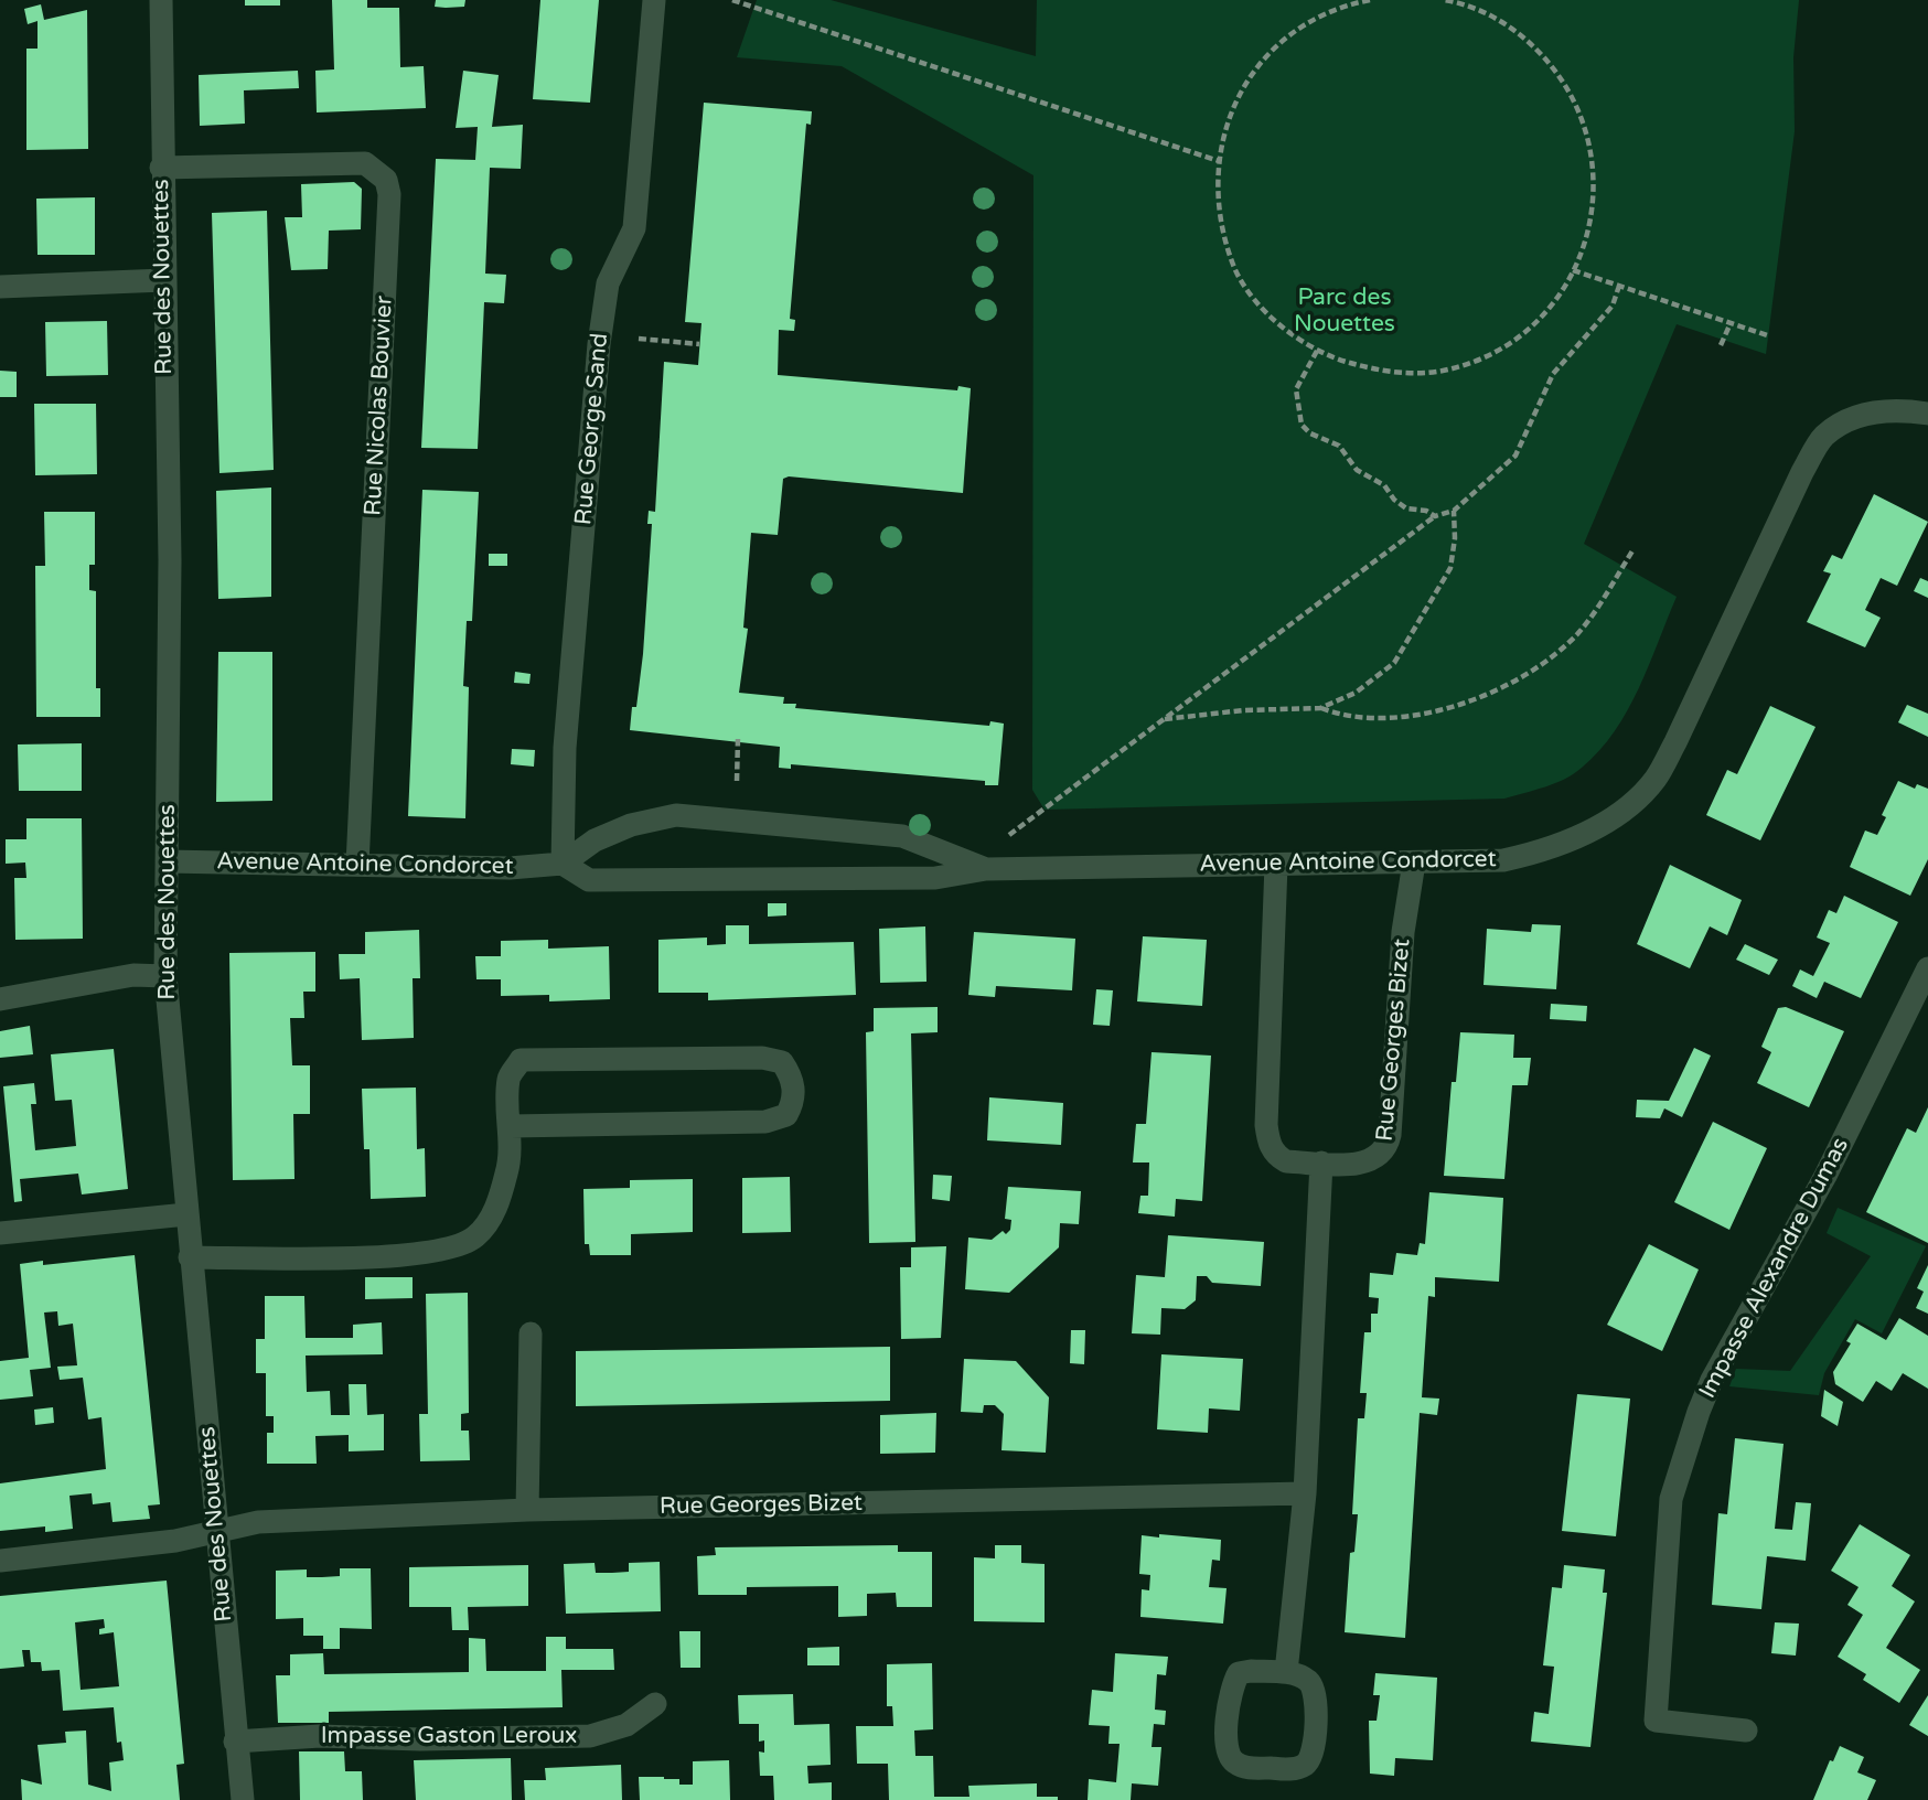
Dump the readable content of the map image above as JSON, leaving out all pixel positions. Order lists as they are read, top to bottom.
{
  "streets": {
    "street": [
      "Rue des Nouettes",
      "Rue Nicolas Bouvier",
      "Rue George Sand",
      "Avenue Antoine Condorcet",
      "Rue Georges Bizet",
      "Impasse Alexandre Dumas",
      "Impasse Gaston Leroux"
    ]
  },
  "crossings": [
    ["Rue des Nouettes", "Rue Nicolas Bouvier"],
    ["Rue des Nouettes", "Avenue Antoine Condorcet"],
    ["Rue des Nouettes", "Rue Georges Bizet"],
    ["Rue des Nouettes", "Impasse Gaston Leroux"],
    ["Rue Nicolas Bouvier", "Avenue Antoine Condorcet"],
    ["Rue George Sand", "Avenue Antoine Condorcet"],
    ["Avenue Antoine Condorcet", "Rue Georges Bizet"]
  ],
  "parks": ["Parc des Nouettes"]
}
